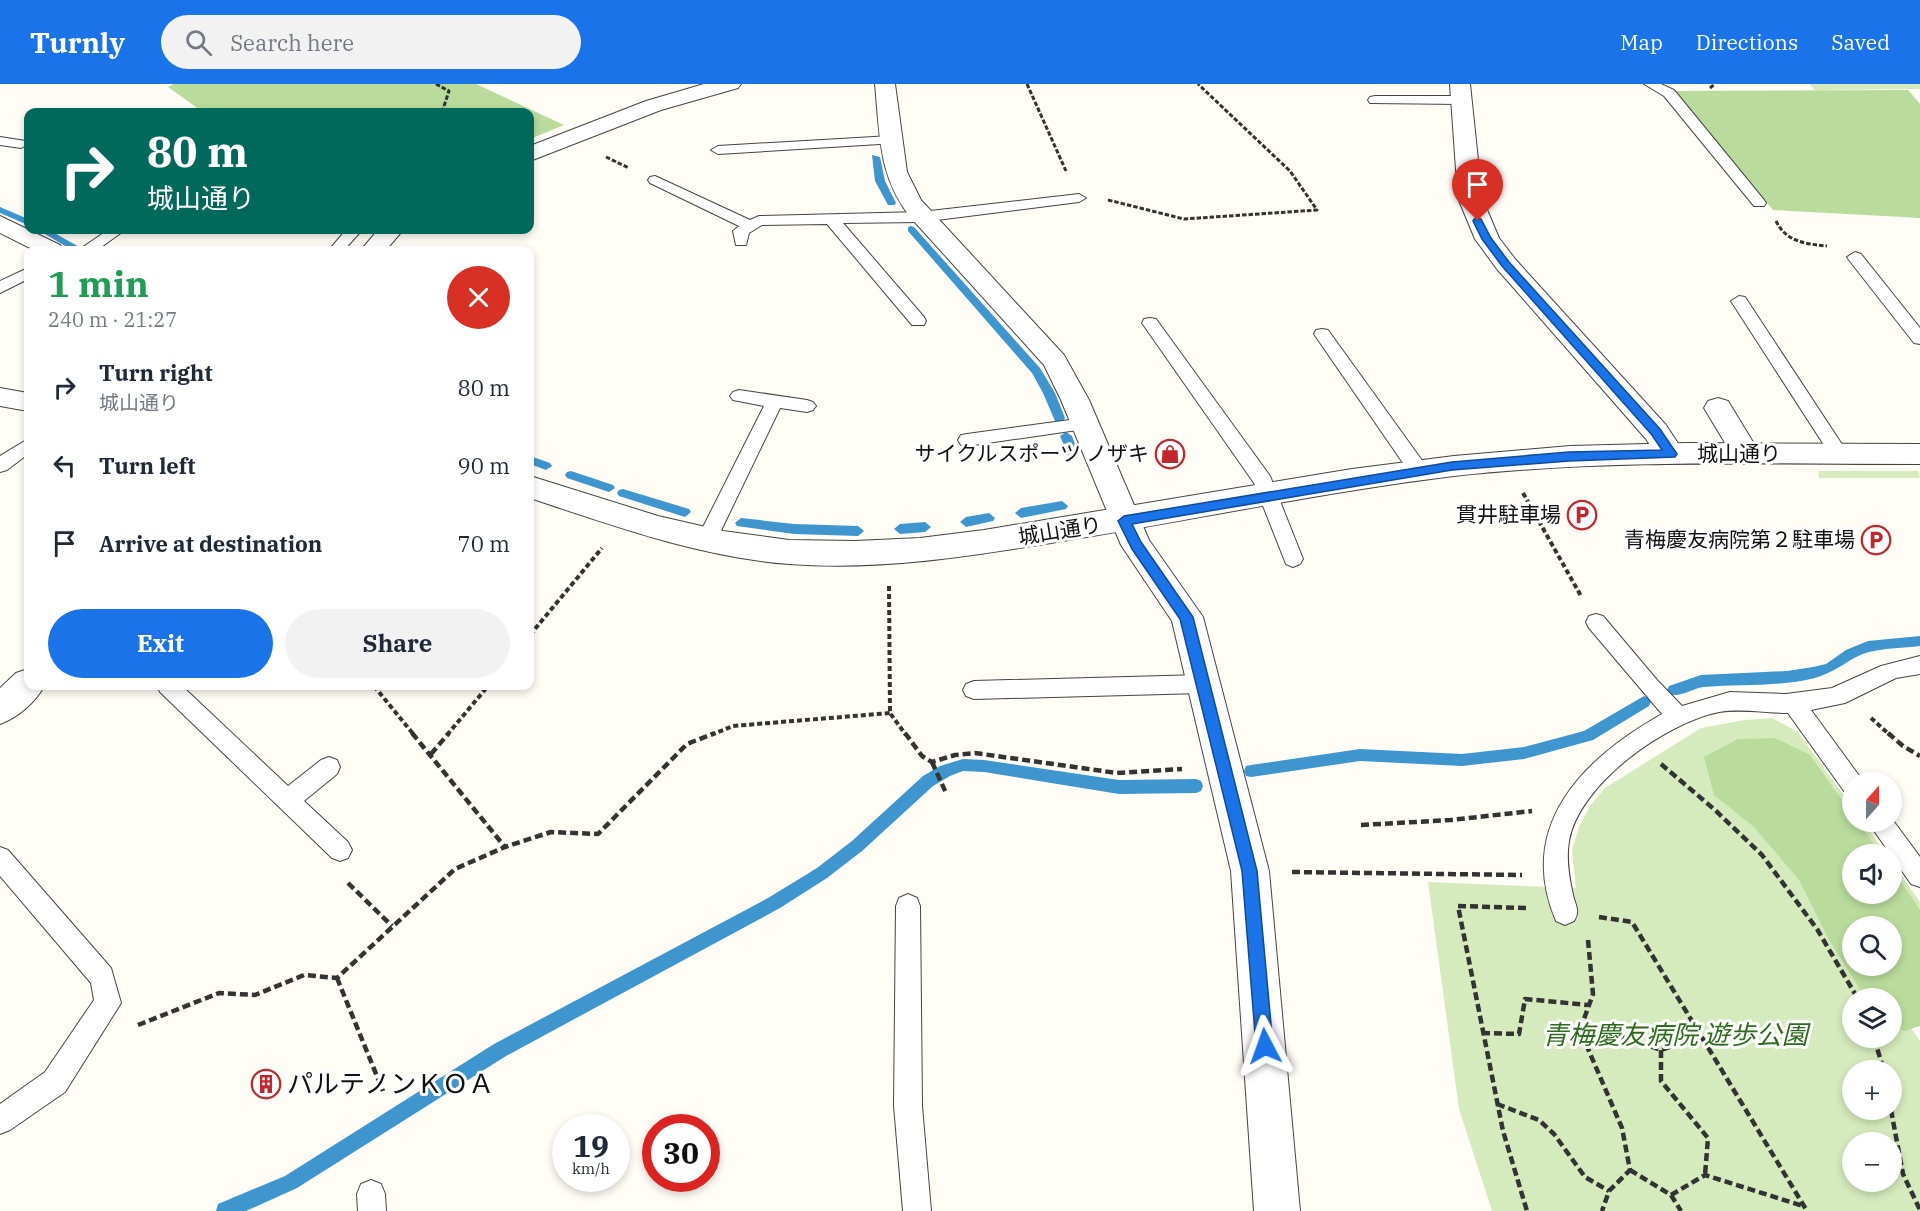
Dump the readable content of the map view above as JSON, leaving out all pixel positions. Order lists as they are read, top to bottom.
{
  "streets": {
    "street": ["城山通り"]
  },
  "parks": ["青梅慶友病院 遊歩公園"],
  "places": {
    "shop": ["サイクルスポーツ ノザキ"],
    "parking": ["貫井駐車場", "青梅慶友病院第２駐車場"],
    "building": ["パルテノンＫＯＡ"]
  },
  "north": "top",
  "page": {
    "header": "Turnly",
    "search": "Search here",
    "nav": ["Map", "Directions", "Saved"],
    "turn": ["80 m", "城山通り"],
    "heading": ["1 min", "240 m · 21:27"],
    "list": [
      {
        "name": "Turn right",
        "note": "城山通り",
        "value": "80 m"
      },
      {
        "name": "Turn left",
        "value": "90 m"
      },
      {
        "name": "Arrive at destination",
        "value": "70 m"
      }
    ],
    "buttons": ["Exit", "Share"],
    "map_buttons": ["+", "−"],
    "speed": "19 km/h",
    "limit": "30"
  }
}
